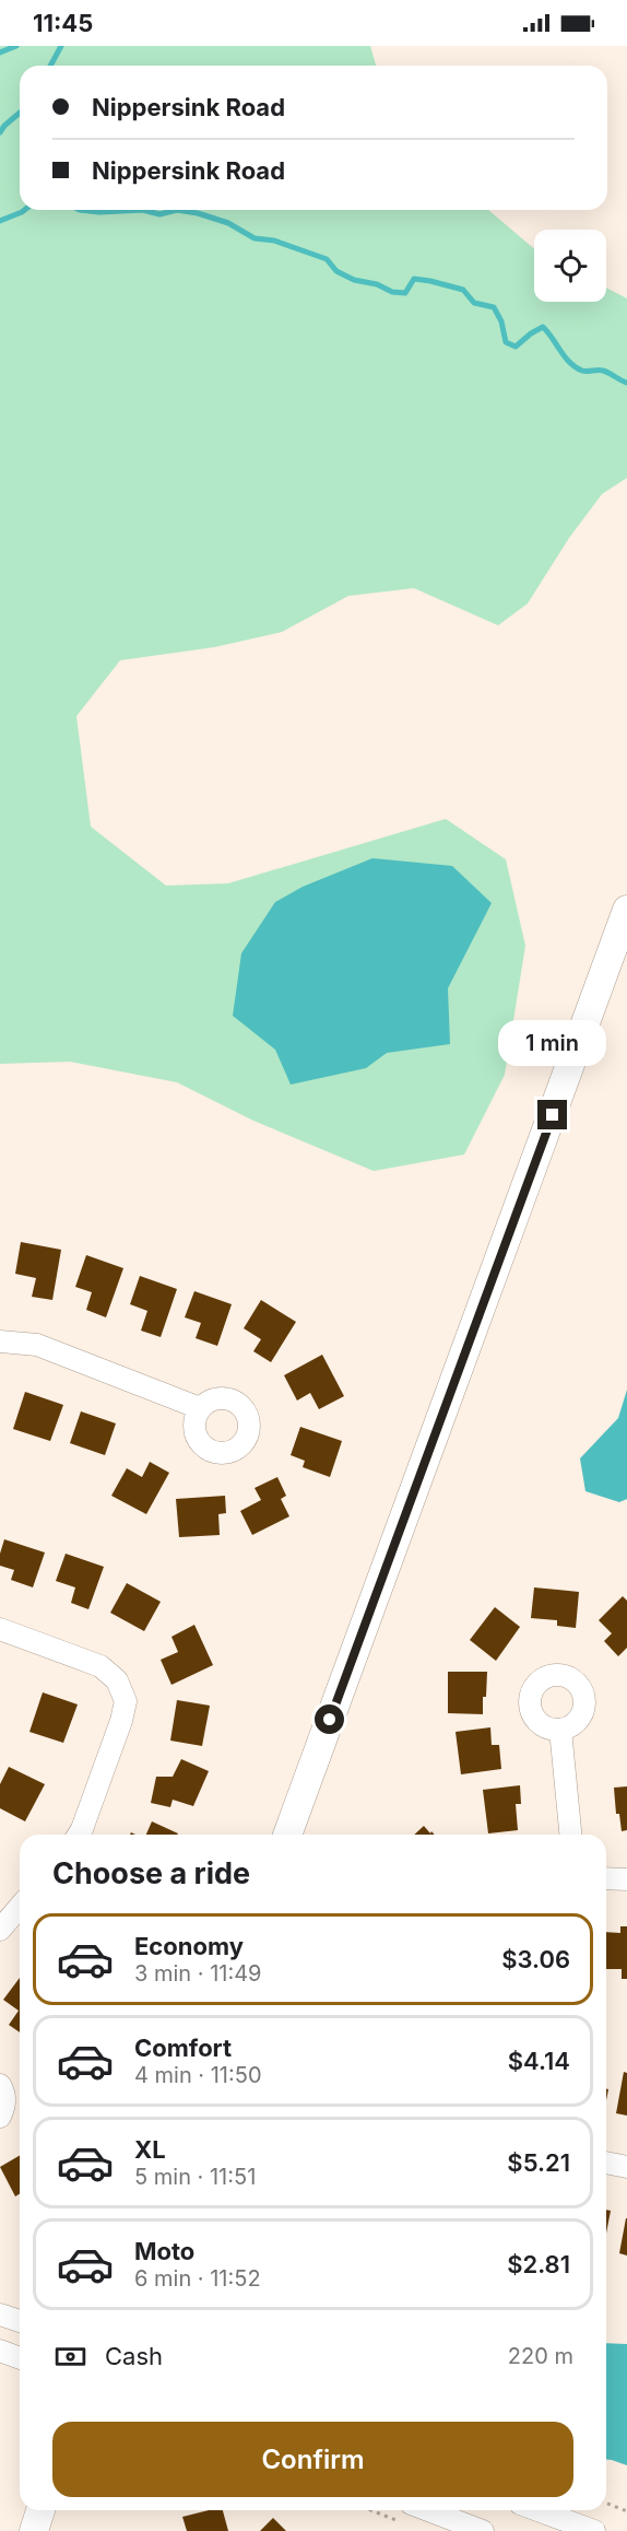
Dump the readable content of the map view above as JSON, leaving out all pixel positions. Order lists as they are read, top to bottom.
{
  "page": {
    "status": "11:45",
    "banner": ["Nippersink Road", "Nippersink Road"],
    "bubble": "1 min",
    "heading": "Choose a ride",
    "list": [
      {
        "name": "Economy",
        "note": "3 min · 11:49",
        "value": "$3.06"
      },
      {
        "name": "Comfort",
        "note": "4 min · 11:50",
        "value": "$4.14"
      },
      {
        "name": "XL",
        "note": "5 min · 11:51",
        "value": "$5.21"
      },
      {
        "name": "Moto",
        "note": "6 min · 11:52",
        "value": "$2.81"
      }
    ],
    "pay": ["Cash", "220 m"],
    "buttons": "Confirm"
  }
}
